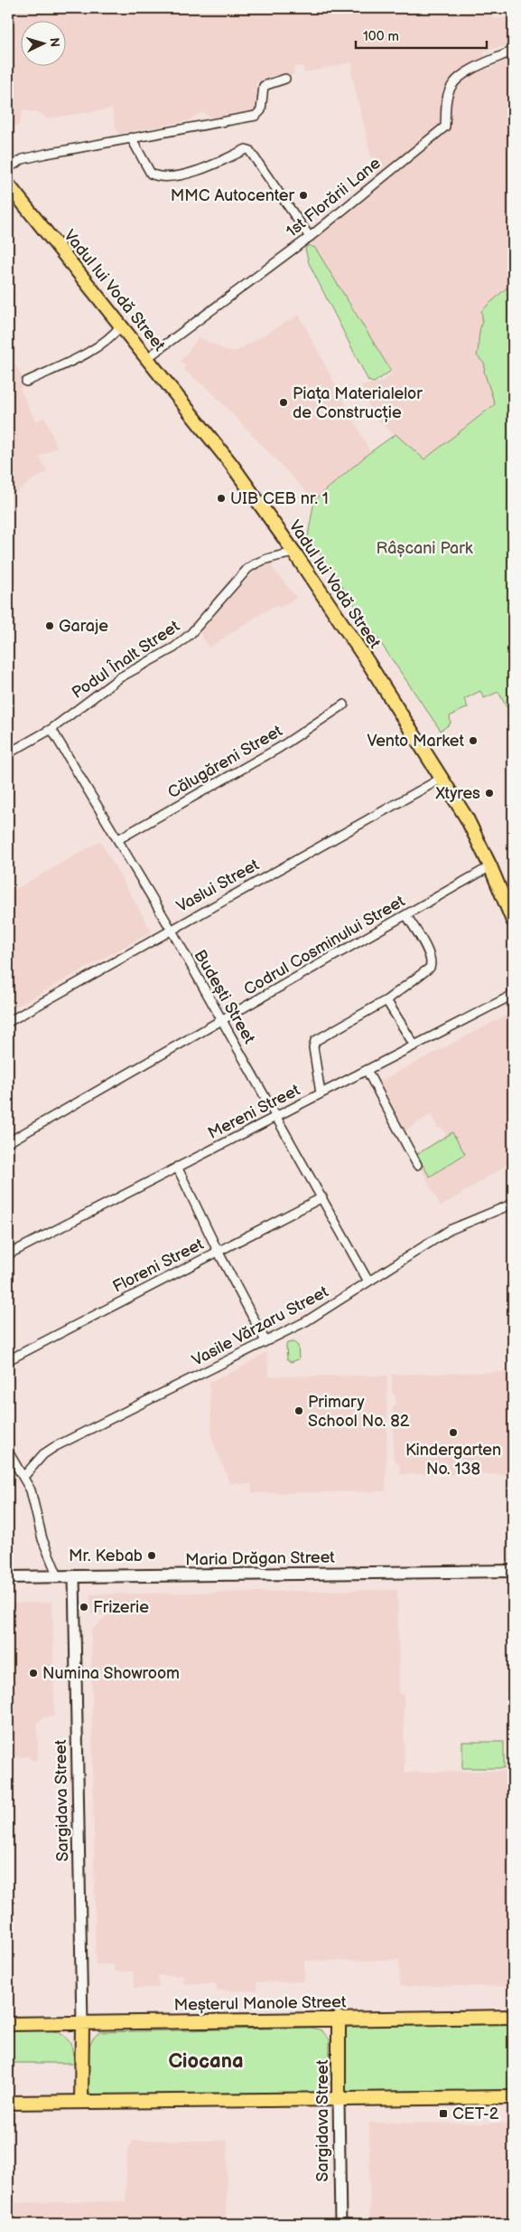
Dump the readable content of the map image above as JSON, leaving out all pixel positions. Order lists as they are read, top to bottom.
{
  "streets": {
    "main road": [
      "Vadul lui Vodă Street",
      "Maria Drăgan Street",
      "Sargidava Street",
      "Meșterul Manole Street"
    ],
    "street": [
      "1st Florării Lane",
      "Podul Înalt Street",
      "Călugăreni Street",
      "Vaslui Street",
      "Codrul Cosminului Street",
      "Budești Street",
      "Mereni Street",
      "Floreni Street",
      "Vasile Vărzaru Street"
    ]
  },
  "crossings": [
    ["1st Florării Lane", "Vadul lui Vodă Street"],
    ["Vadul lui Vodă Street", "Podul Înalt Street"],
    ["Vadul lui Vodă Street", "Vaslui Street"],
    ["Vadul lui Vodă Street", "Codrul Cosminului Street"],
    ["Podul Înalt Street", "Budești Street"],
    ["Călugăreni Street", "Budești Street"],
    ["Vaslui Street", "Budești Street"],
    ["Codrul Cosminului Street", "Budești Street"],
    ["Budești Street", "Mereni Street"],
    ["Budești Street", "Floreni Street"],
    ["Budești Street", "Vasile Vărzaru Street"],
    ["Maria Drăgan Street", "Sargidava Street"],
    ["Sargidava Street", "Meșterul Manole Street"]
  ],
  "districts": ["Ciocana"],
  "parks": ["Râșcani Park"],
  "places": {
    "other": [
      "MMC Autocenter",
      "Piața Materialelor de Construcție",
      "UIB CEB nr. 1",
      "Garaje",
      "Vento Market",
      "Xtyres",
      "Primary School No. 82",
      "Kindergarten No. 138",
      "Mr. Kebab",
      "Frizerie",
      "Numina Showroom"
    ],
    "transit": ["CET-2"]
  },
  "scale_bar": "100 m",
  "north": "right"
}
